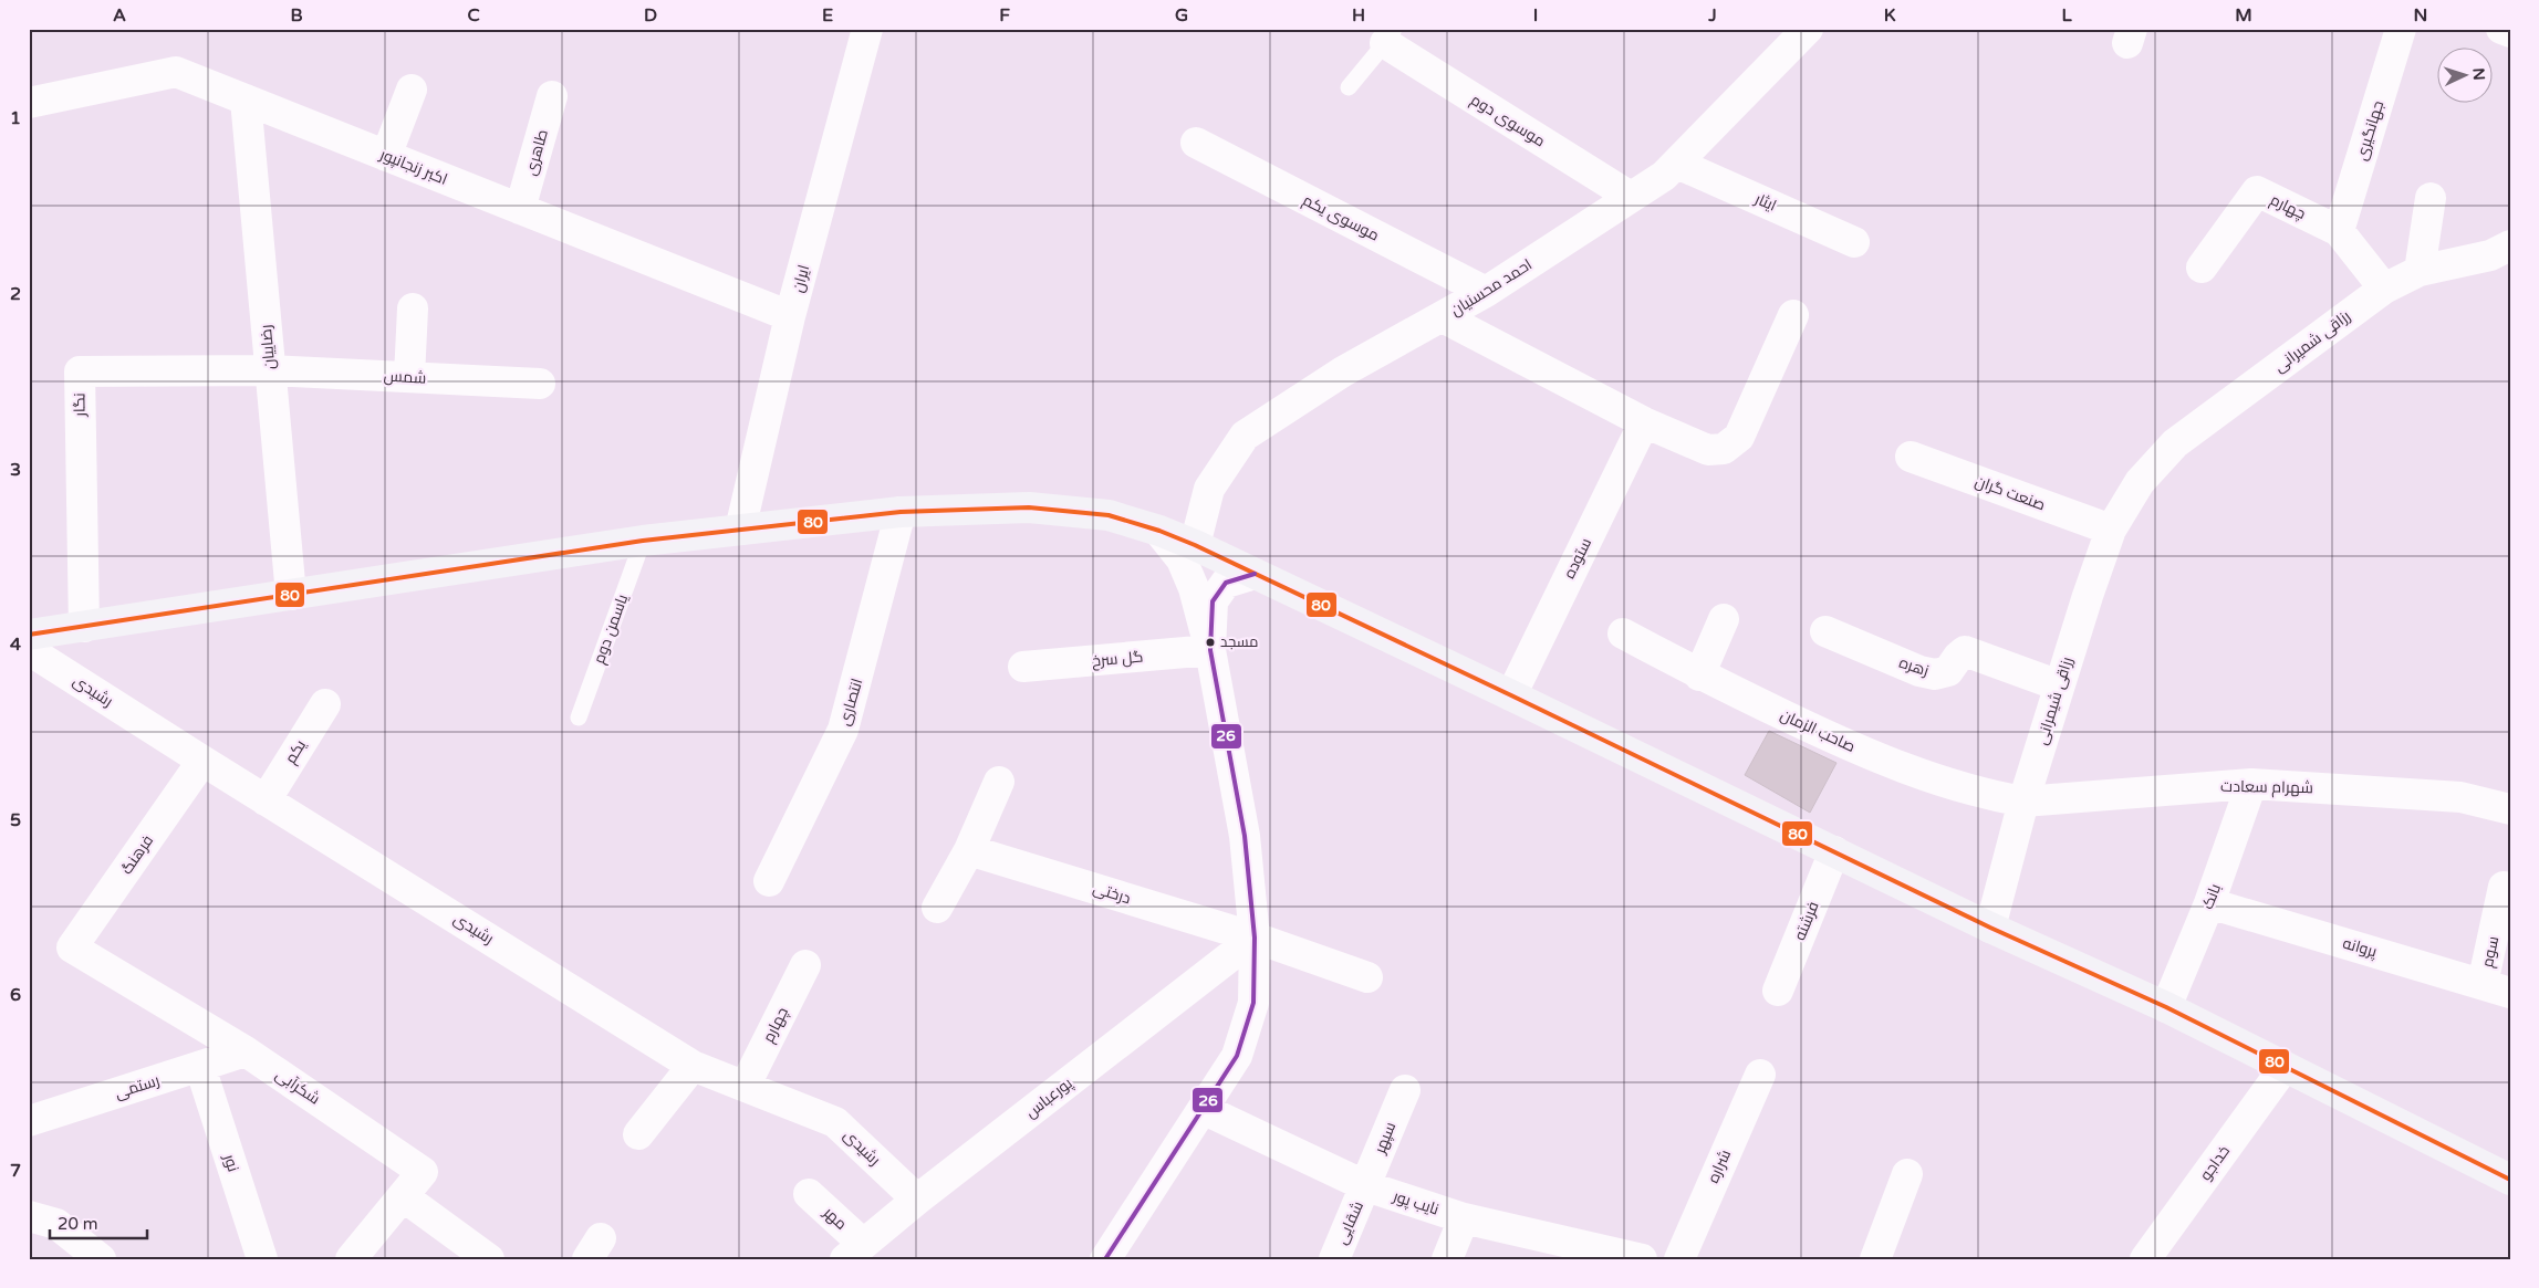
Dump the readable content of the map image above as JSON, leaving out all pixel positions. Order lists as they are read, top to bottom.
{
  "streets": {
    "street": [
      "موسوی دوم",
      "جهانگیری",
      "طاهری",
      "اکبر زنجانپور",
      "ایثار",
      "چهارم",
      "موسوی یکم",
      "ایران",
      "احمد محسنیان",
      "رزاقی شمیرانی",
      "رضاییان",
      "شمس",
      "نگار",
      "صنعت گران",
      "ستوده",
      "گل سرخ",
      "زهره",
      "رشیدی",
      "رزاقی شیمرانی",
      "انتصاری",
      "صاحب الزمان",
      "یکم",
      "شهرام سعادت",
      "فرهنگ",
      "درختی",
      "بانک",
      "فرشته",
      "پروانه",
      "سوم",
      "رستمی",
      "شکرآبی",
      "پورعباس",
      "سپهر",
      "نور",
      "خداجو",
      "شراره",
      "نایب پور",
      "مهر",
      "شقایی"
    ],
    "lane": ["یاسمن دوم"]
  },
  "crossings": [
    ["موسوی دوم", "احمد محسنیان"],
    ["جهانگیری", "چهارم"],
    ["طاهری", "اکبر زنجانپور"],
    ["اکبر زنجانپور", "ایران"],
    ["اکبر زنجانپور", "رضاییان"],
    ["ایثار", "احمد محسنیان"],
    ["چهارم", "رزاقی شمیرانی"],
    ["چهارم", "رشیدی"],
    ["موسوی یکم", "احمد محسنیان"],
    ["رزاقی شمیرانی", "رزاقی شیمرانی"],
    ["رضاییان", "شمس"],
    ["رضاییان", "نگار"],
    ["شمس", "نگار"],
    ["صنعت گران", "رزاقی شیمرانی"],
    ["زهره", "رزاقی شیمرانی"],
    ["رشیدی", "یکم"],
    ["رشیدی", "فرهنگ"],
    ["رشیدی", "پورعباس"],
    ["رزاقی شیمرانی", "صاحب الزمان"],
    ["رزاقی شیمرانی", "شهرام سعادت"],
    ["صاحب الزمان", "شهرام سعادت"],
    ["شهرام سعادت", "بانک"],
    ["فرهنگ", "شکرآبی"],
    ["درختی", "پورعباس"],
    ["بانک", "پروانه"],
    ["پروانه", "سوم"],
    ["رستمی", "شکرآبی"],
    ["رستمی", "نور"],
    ["پورعباس", "مهر"],
    ["سپهر", "نایب پور"],
    ["سپهر", "شقایی"],
    ["نایب پور", "شقایی"]
  ],
  "places": ["مسجد"],
  "lines": ["transit line 80", "transit line 26"],
  "scale_bar": "20 m",
  "north": "right",
  "grid": {
    "columns": [
      "A",
      "B",
      "C",
      "D",
      "E",
      "F",
      "G",
      "H",
      "I",
      "J",
      "K",
      "L",
      "M",
      "N"
    ],
    "rows": [
      "1",
      "2",
      "3",
      "4",
      "5",
      "6",
      "7"
    ]
  }
}
